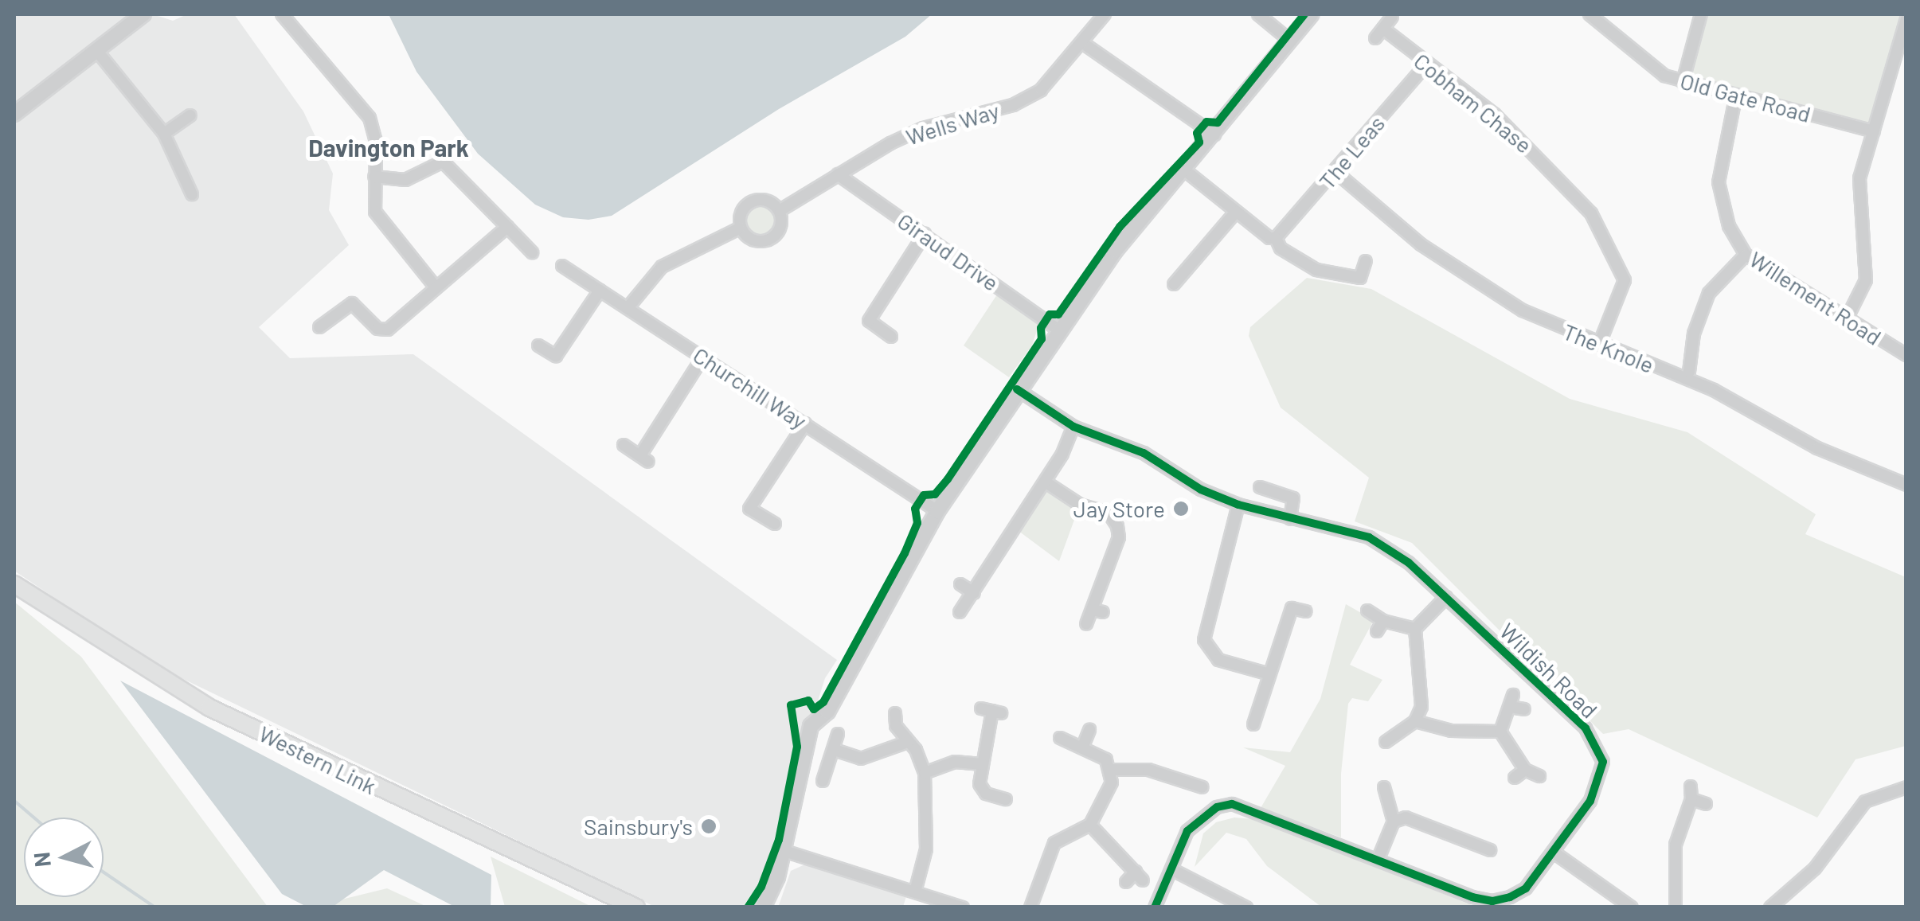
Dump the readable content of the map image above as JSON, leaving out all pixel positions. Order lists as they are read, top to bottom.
{
  "streets": {
    "main road": ["Western Link"],
    "street": [
      "Old Gate Road",
      "Cobham Chase",
      "Wells Way",
      "The Leas",
      "Giraud Drive",
      "Willement Road",
      "The Knole",
      "Churchill Way",
      "Wildish Road"
    ]
  },
  "crossings": [
    ["Old Gate Road", "Willement Road"],
    ["Cobham Chase", "The Leas"],
    ["Cobham Chase", "The Knole"],
    ["Wells Way", "Giraud Drive"],
    ["The Leas", "The Knole"]
  ],
  "districts": ["Davington Park"],
  "places": ["Jay Store", "Sainsbury's"],
  "north": "left"
}
